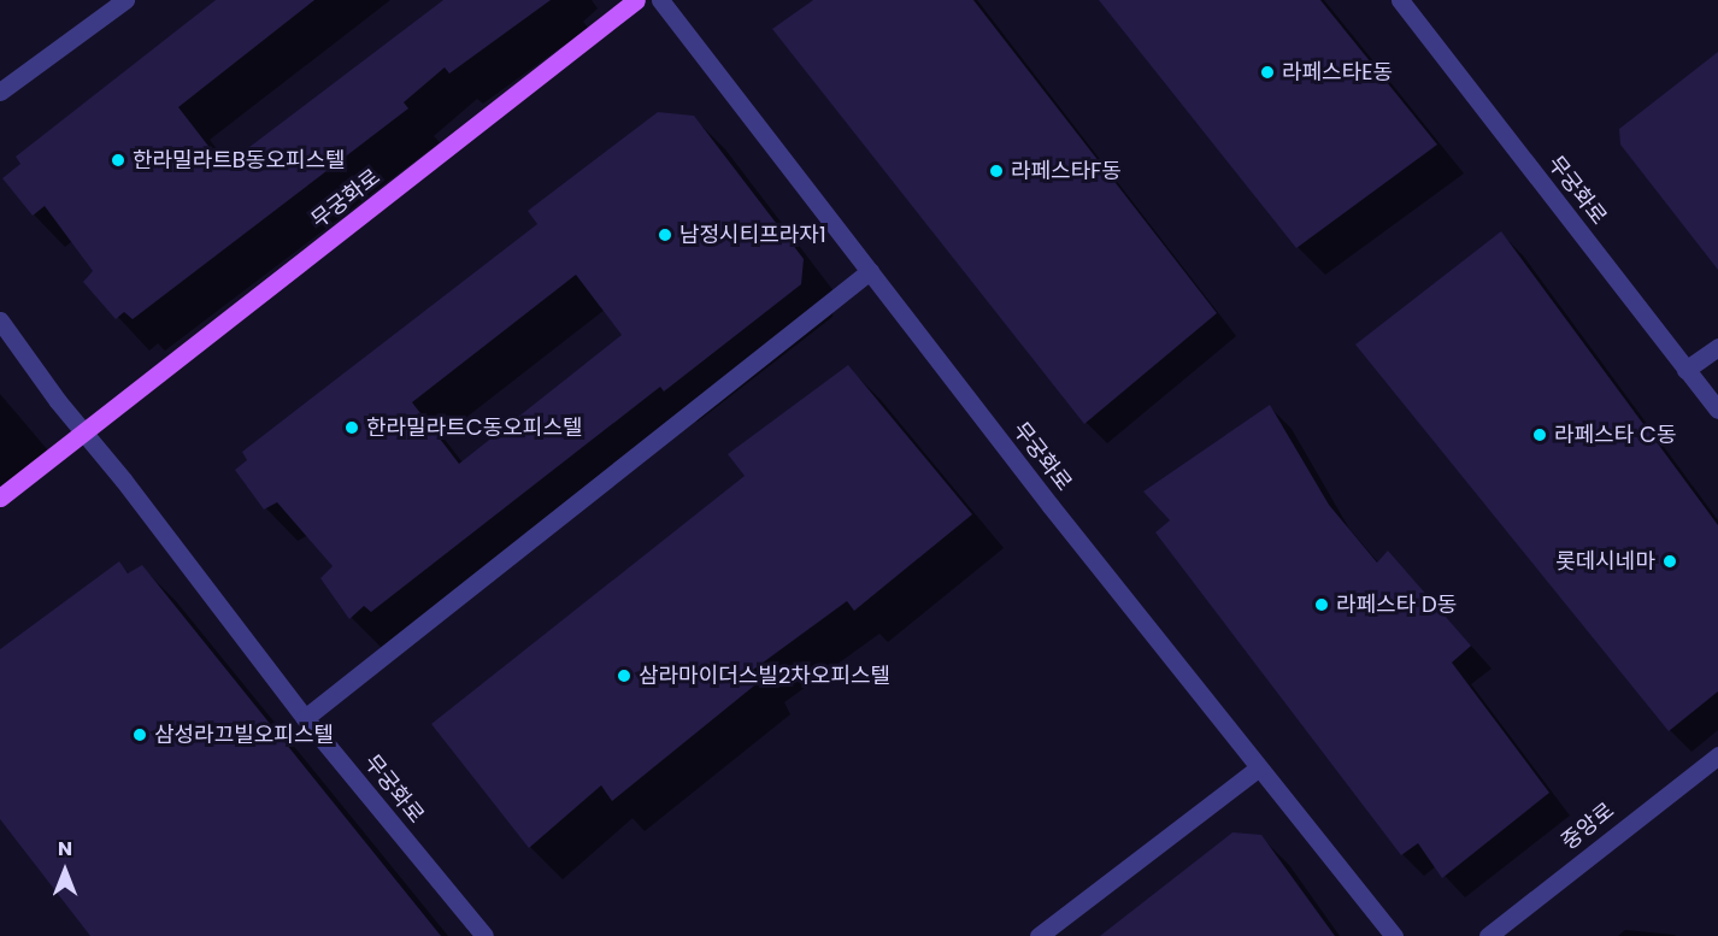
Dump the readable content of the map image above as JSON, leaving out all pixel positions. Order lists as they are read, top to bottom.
{
  "streets": {
    "main road": ["무궁화로"],
    "street": ["중앙로"]
  },
  "places": [
    "라페스타E동",
    "한라밀라트B동오피스텔",
    "라페스타F동",
    "남정시티프라자1",
    "한라밀라트C동오피스텔",
    "라페스타 C동",
    "롯데시네마",
    "라페스타 D동",
    "삼라마이더스빌2차오피스텔",
    "삼성라끄빌오피스텔"
  ],
  "north": "top"
}
